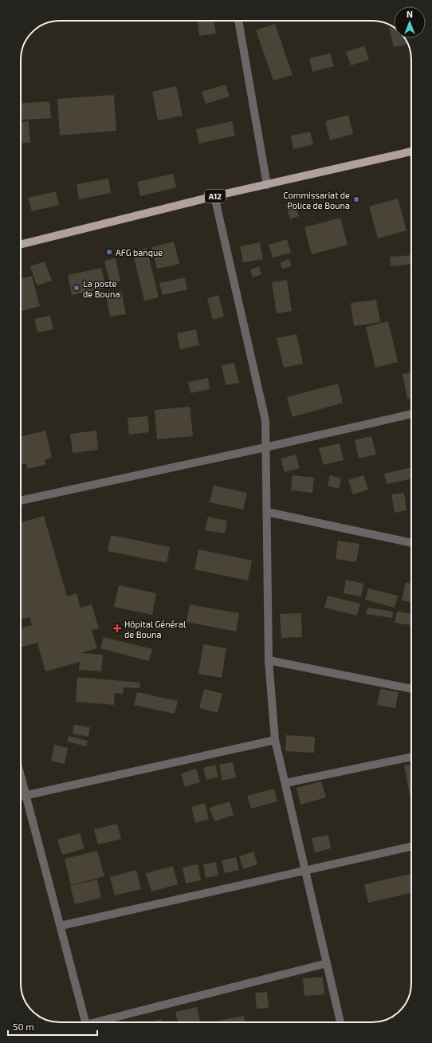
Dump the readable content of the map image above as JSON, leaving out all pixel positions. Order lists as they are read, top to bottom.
{
  "streets": {
    "main road": ["A12"]
  },
  "places": {
    "other": ["Commissariat de Police de Bouna", "AFG banque", "La poste de Bouna"],
    "health": ["Hôpital Général de Bouna"]
  },
  "scale_bar": "50 m",
  "north": "top"
}
